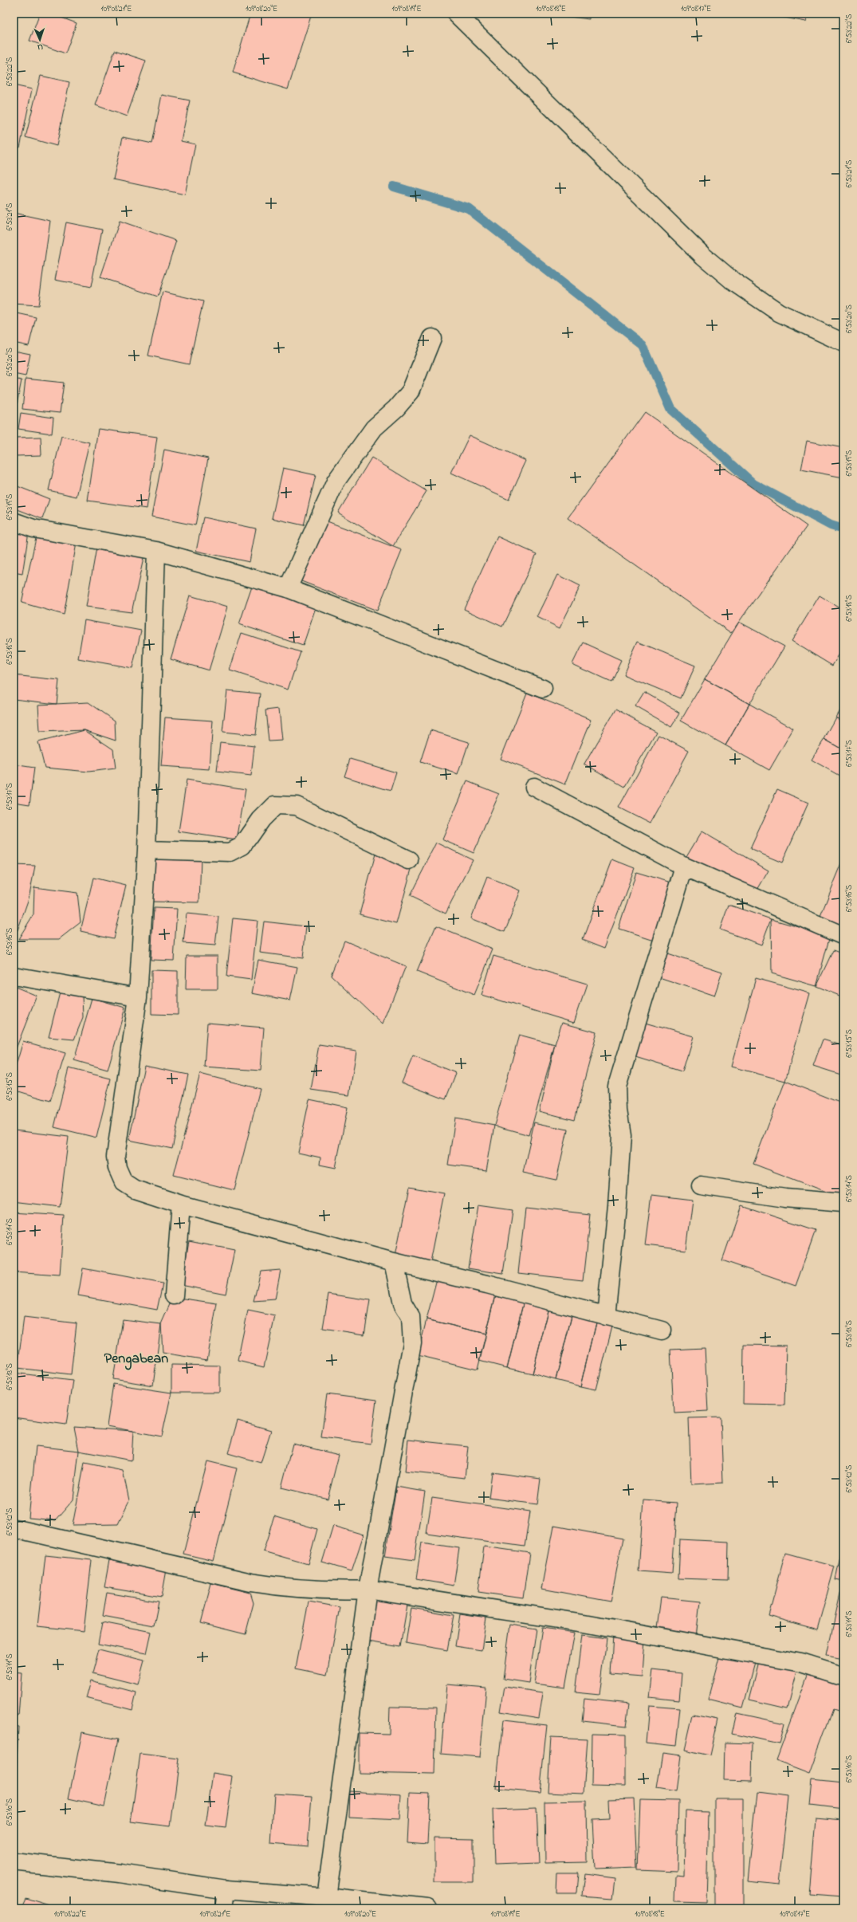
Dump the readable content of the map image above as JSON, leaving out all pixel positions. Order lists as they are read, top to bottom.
{
  "districts": ["Pengabean"],
  "north": "bottom",
  "coordinates": [
    "109°08'21\"E",
    "109°08'20\"E",
    "109°08'19\"E",
    "109°08'18\"E",
    "109°08'17\"E",
    "6°53'22\"S",
    "6°53'21\"S",
    "6°53'20\"S",
    "6°53'19\"S",
    "6°53'18\"S",
    "6°53'17\"S",
    "6°53'16\"S",
    "6°53'15\"S",
    "6°53'14\"S",
    "6°53'13\"S",
    "6°53'12\"S",
    "6°53'11\"S",
    "6°53'10\"S",
    "109°08'22\"E"
  ]
}
